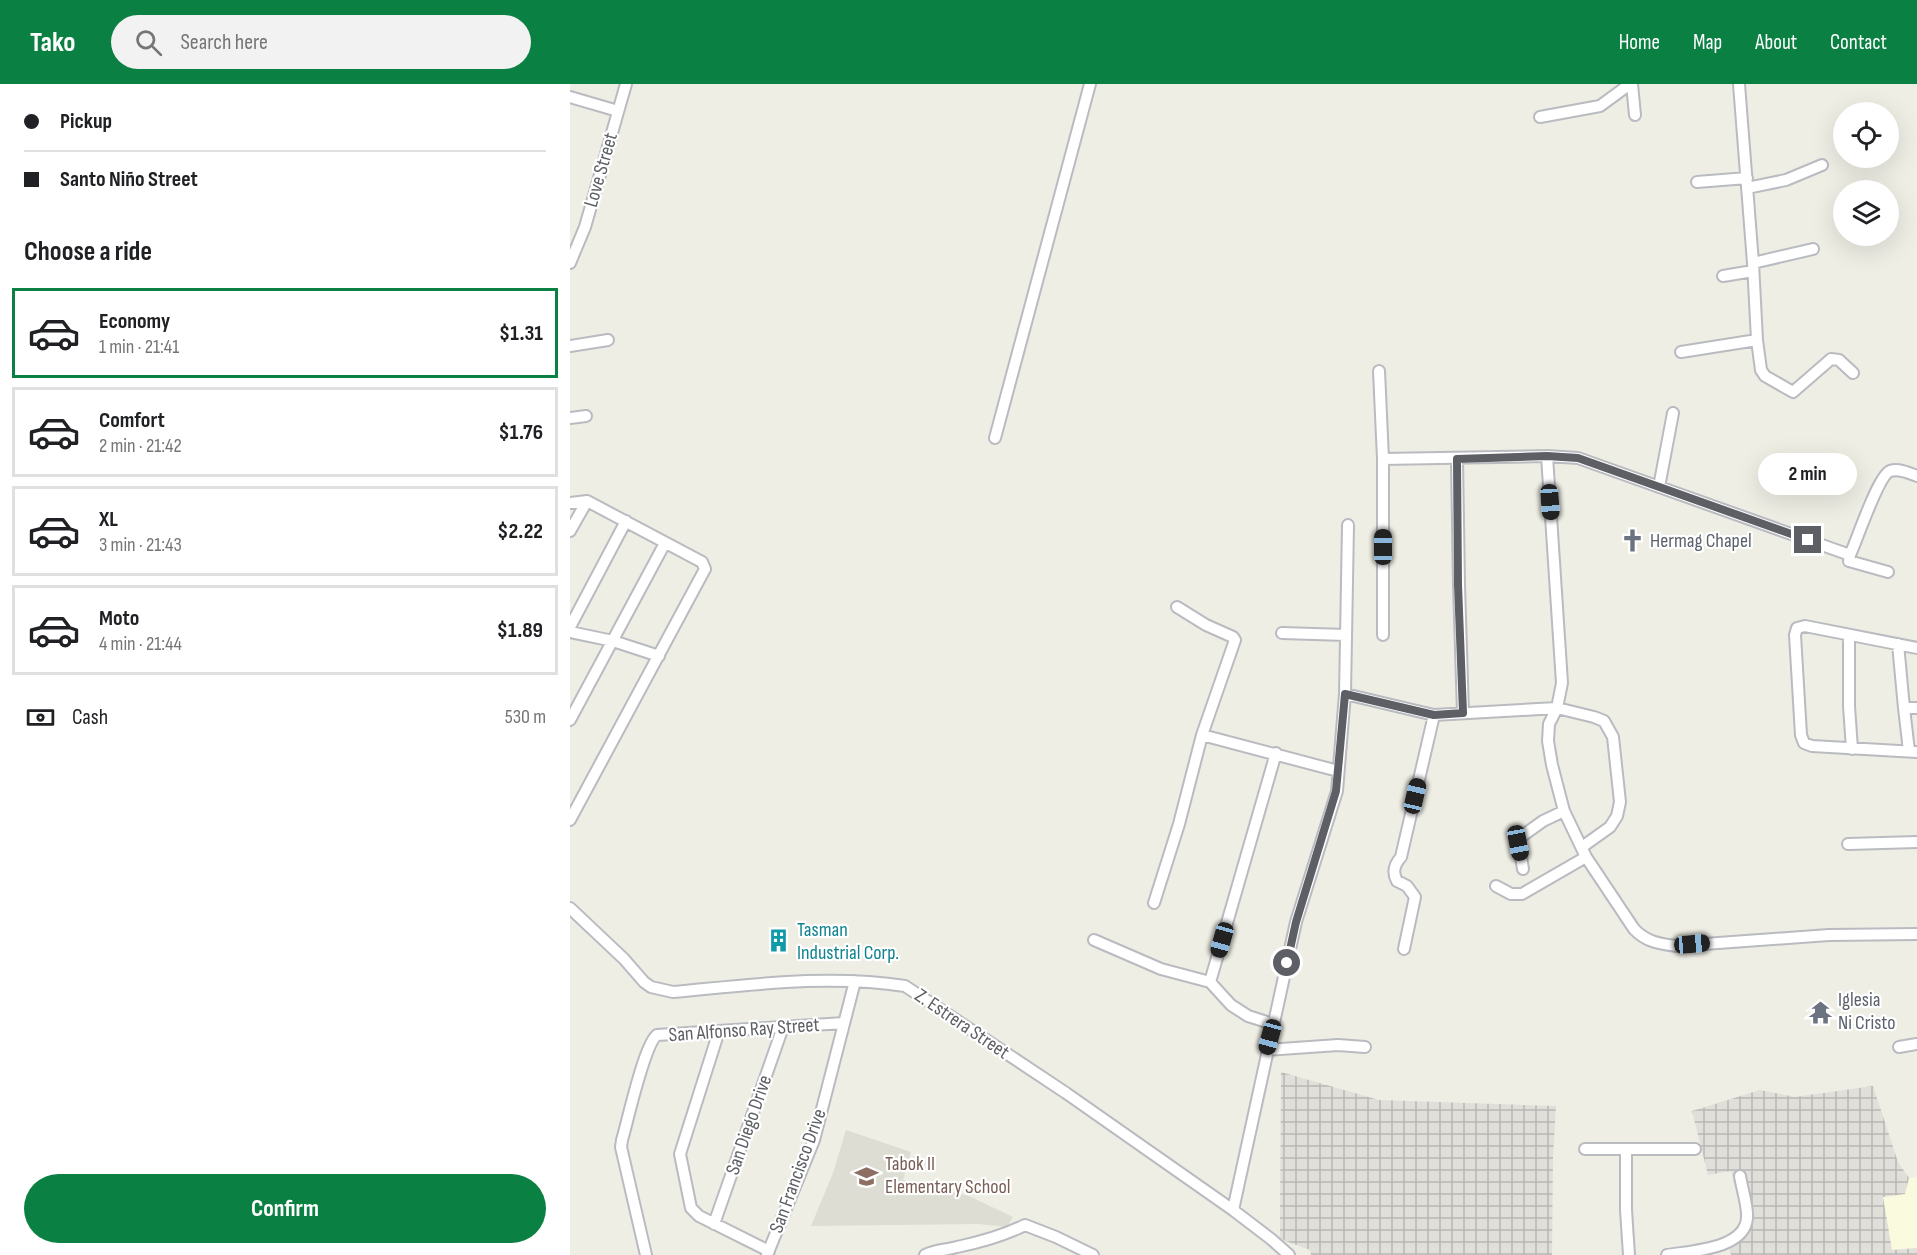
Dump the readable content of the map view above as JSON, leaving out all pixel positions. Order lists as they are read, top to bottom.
{
  "streets": {
    "street": [
      "Love Street",
      "Z. Estrera Street",
      "San Alfonso Ray Street",
      "San Diego Drive",
      "San Francisco Drive"
    ]
  },
  "crossings": [
    ["Z. Estrera Street", "San Francisco Drive"],
    ["San Alfonso Ray Street", "San Diego Drive"],
    ["San Alfonso Ray Street", "San Francisco Drive"]
  ],
  "places": {
    "church": ["Hermag Chapel"],
    "building": ["Tasman Industrial Corp."],
    "temple": ["Iglesia Ni Cristo"],
    "school or university": ["Tabok II Elementary School"]
  },
  "page": {
    "header": "Tako",
    "search": "Search here",
    "nav": [
      "Home",
      "Map",
      "About",
      "Contact"
    ],
    "banner": ["Pickup", "Santo Niño Street"],
    "heading": "Choose a ride",
    "list": [
      {
        "name": "Economy",
        "note": "1 min · 21:41",
        "value": "$1.31"
      },
      {
        "name": "Comfort",
        "note": "2 min · 21:42",
        "value": "$1.76"
      },
      {
        "name": "XL",
        "note": "3 min · 21:43",
        "value": "$2.22"
      },
      {
        "name": "Moto",
        "note": "4 min · 21:44",
        "value": "$1.89"
      }
    ],
    "bubble": "2 min",
    "pay": ["Cash", "530 m"],
    "buttons": "Confirm"
  }
}
